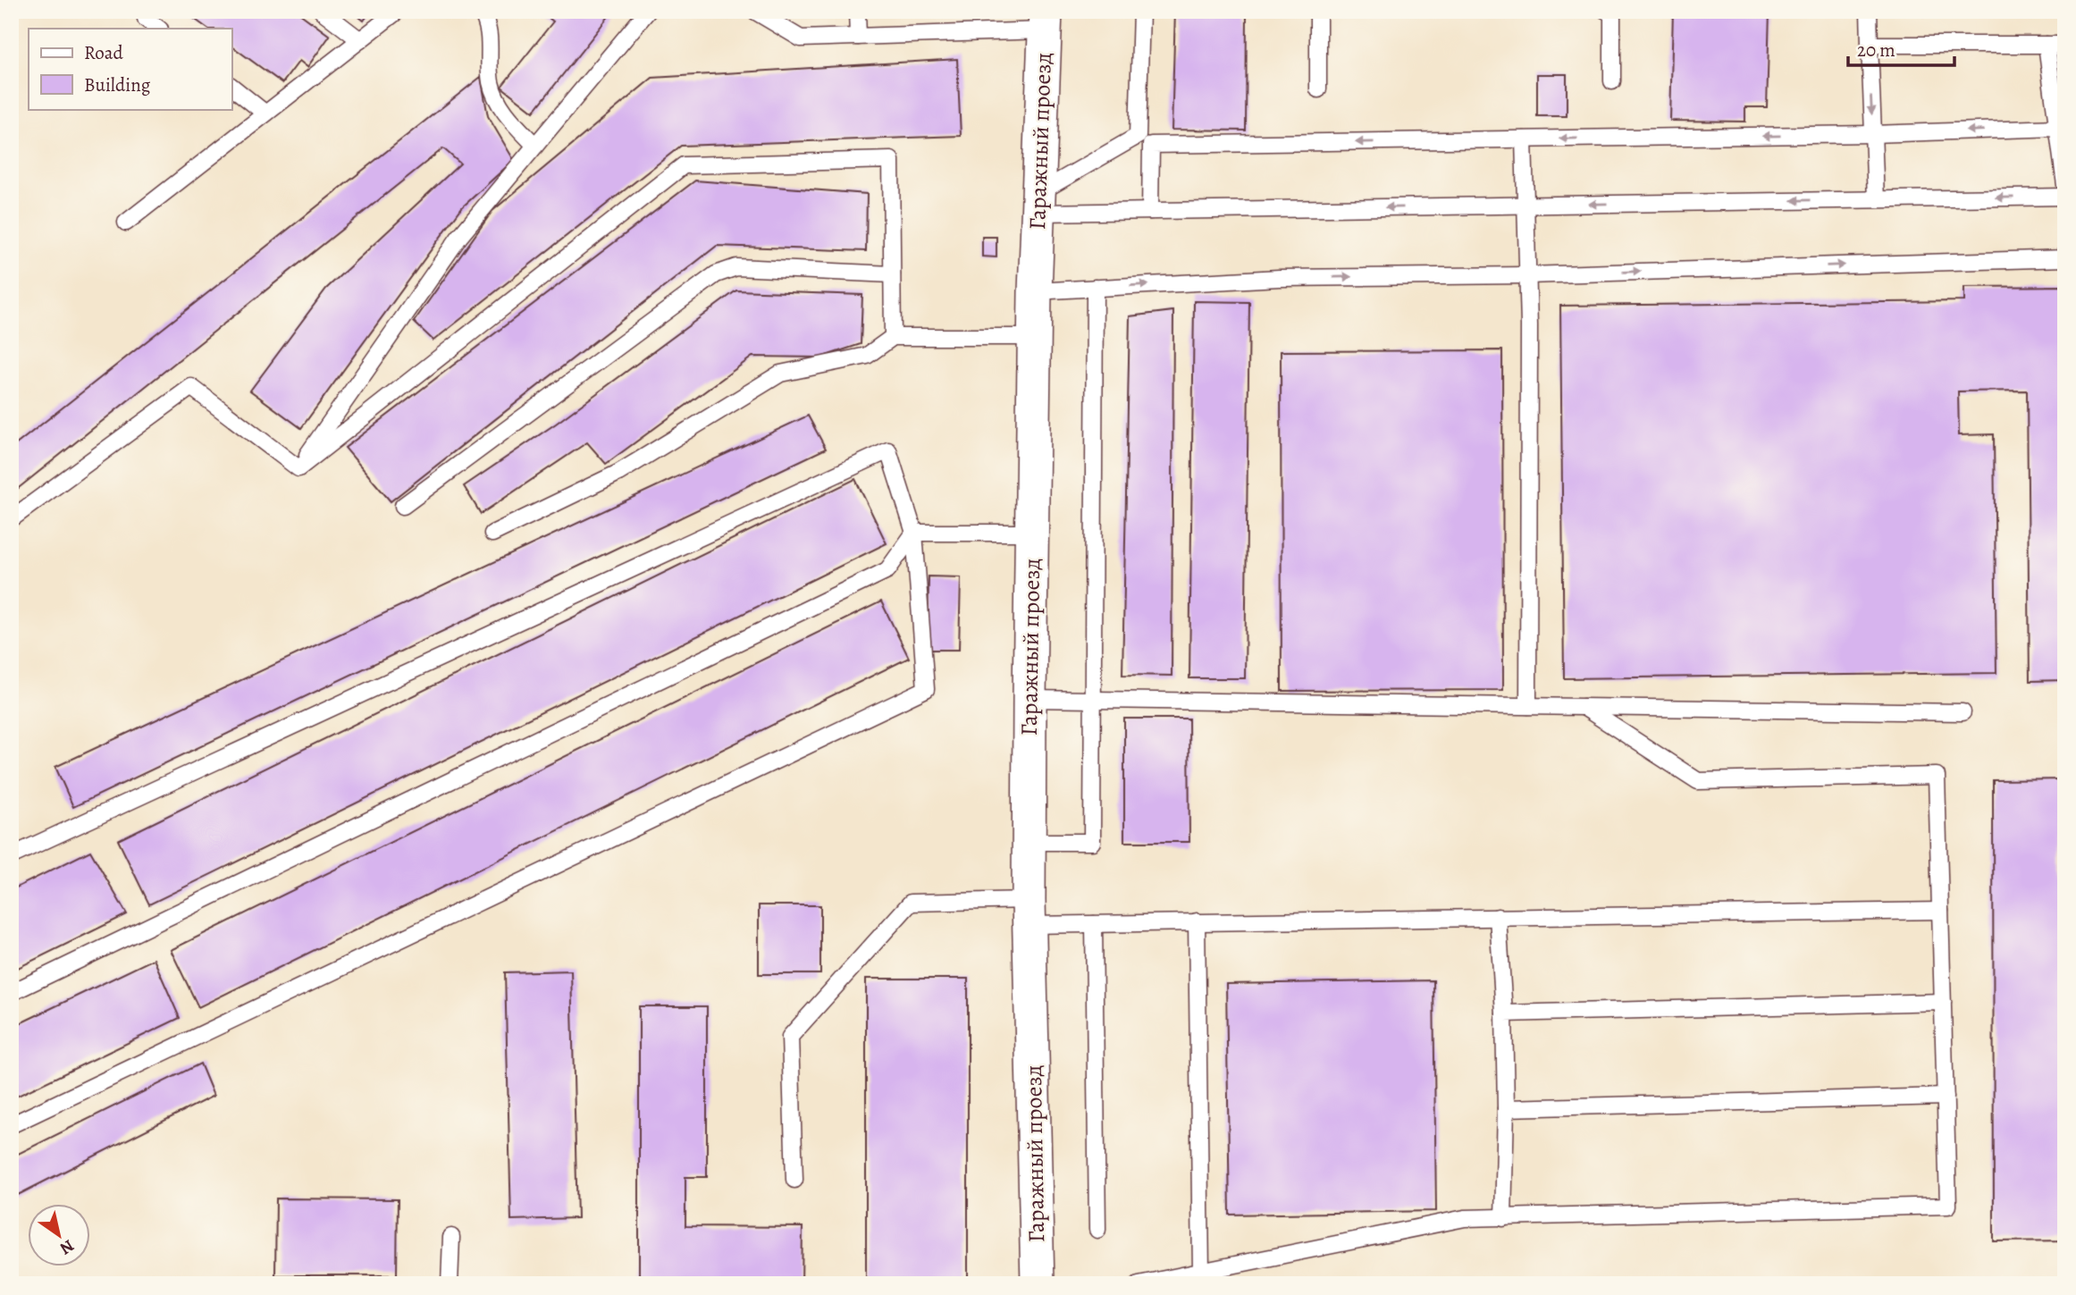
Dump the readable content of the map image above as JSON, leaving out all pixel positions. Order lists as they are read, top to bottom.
{
  "streets": {
    "street": ["Гаражный проезд"]
  },
  "legend": ["Road", "Building"],
  "scale_bar": "20 m",
  "north": "bottom right"
}
